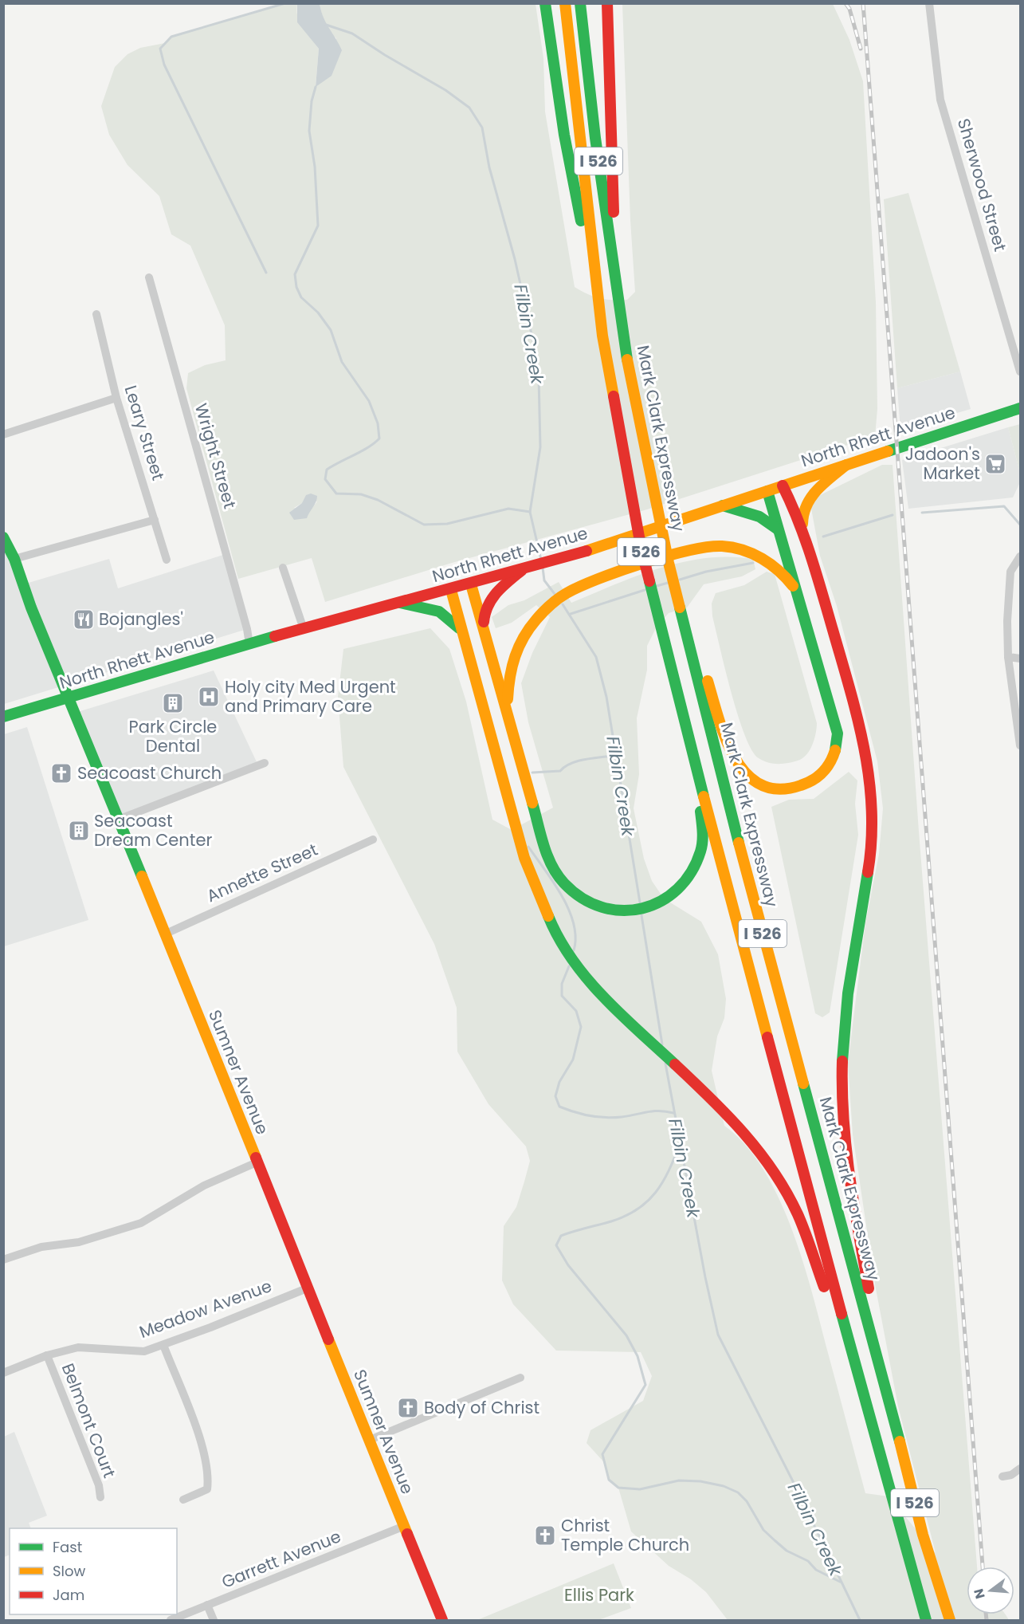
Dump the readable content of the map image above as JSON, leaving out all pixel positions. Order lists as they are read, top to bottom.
{
  "streets": {
    "main road": [
      "I 526",
      "North Rhett Avenue",
      "Mark Clark Expressway",
      "Sumner Avenue"
    ],
    "street": [
      "Sherwood Street",
      "Leary Street",
      "Wright Street",
      "Annette Street",
      "Meadow Avenue",
      "Belmont Court",
      "Garrett Avenue"
    ]
  },
  "crossings": [
    ["North Rhett Avenue", "Wright Street"],
    ["North Rhett Avenue", "Sumner Avenue"],
    ["Annette Street", "Sumner Avenue"],
    ["Sumner Avenue", "Meadow Avenue"],
    ["Sumner Avenue", "Garrett Avenue"],
    ["Meadow Avenue", "Belmont Court"]
  ],
  "water": ["Filbin Creek"],
  "parks": ["Ellis Park"],
  "places": {
    "supermarket": ["Jadoon's Market"],
    "restaurant": ["Bojangles'"],
    "hospital": ["Holy city Med Urgent and Primary Care"],
    "building": ["Park Circle Dental", "Seacoast Dream Center"],
    "church": ["Seacoast Church", "Body of Christ", "Christ Temple Church"]
  },
  "legend": ["Fast", "Slow", "Jam"],
  "north": "left"
}
